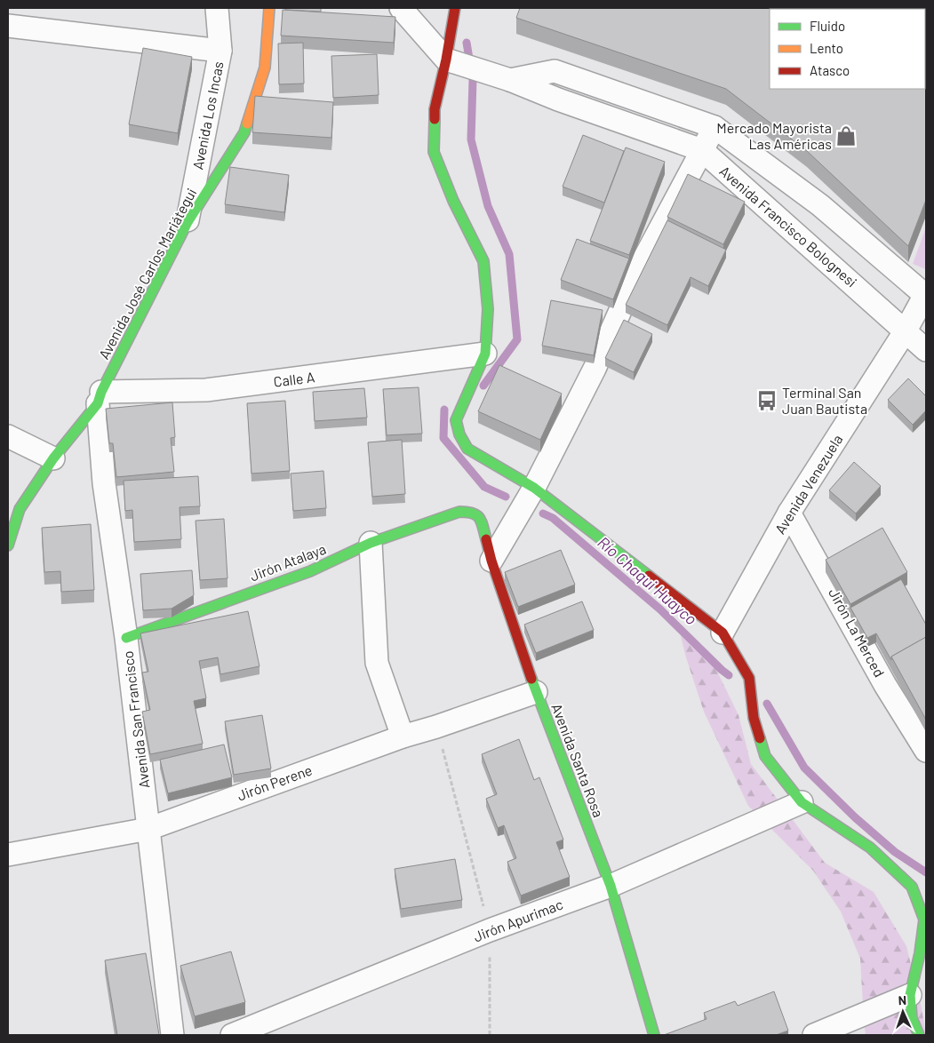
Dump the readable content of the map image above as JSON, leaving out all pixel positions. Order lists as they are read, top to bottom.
{
  "streets": {
    "street": [
      "Avenida Los Incas",
      "Avenida Francisco Bolognesi",
      "Avenida José Carlos Mariátegui",
      "Calle A",
      "Avenida Venezuela",
      "Jirón Atalaya",
      "Jirón La Merced",
      "Avenida San Francisco",
      "Avenida Santa Rosa",
      "Jirón Perene",
      "Jirón Apurimac"
    ]
  },
  "crossings": [
    ["Avenida Los Incas", "Avenida José Carlos Mariátegui"],
    ["Avenida Francisco Bolognesi", "Avenida Venezuela"],
    ["Avenida José Carlos Mariátegui", "Calle A"],
    ["Avenida José Carlos Mariátegui", "Avenida San Francisco"],
    ["Calle A", "Avenida San Francisco"],
    ["Avenida Venezuela", "Jirón La Merced"],
    ["Jirón Atalaya", "Avenida San Francisco"],
    ["Jirón Atalaya", "Avenida Santa Rosa"],
    ["Avenida San Francisco", "Jirón Perene"],
    ["Avenida Santa Rosa", "Jirón Perene"],
    ["Avenida Santa Rosa", "Jirón Apurimac"]
  ],
  "water": ["Río Chaqui Huayco"],
  "places": {
    "shop": ["Mercado Mayorista Las Américas"],
    "bus stop": ["Terminal San Juan Bautista"]
  },
  "legend": ["Fluido", "Lento", "Atasco"],
  "north": "top"
}
